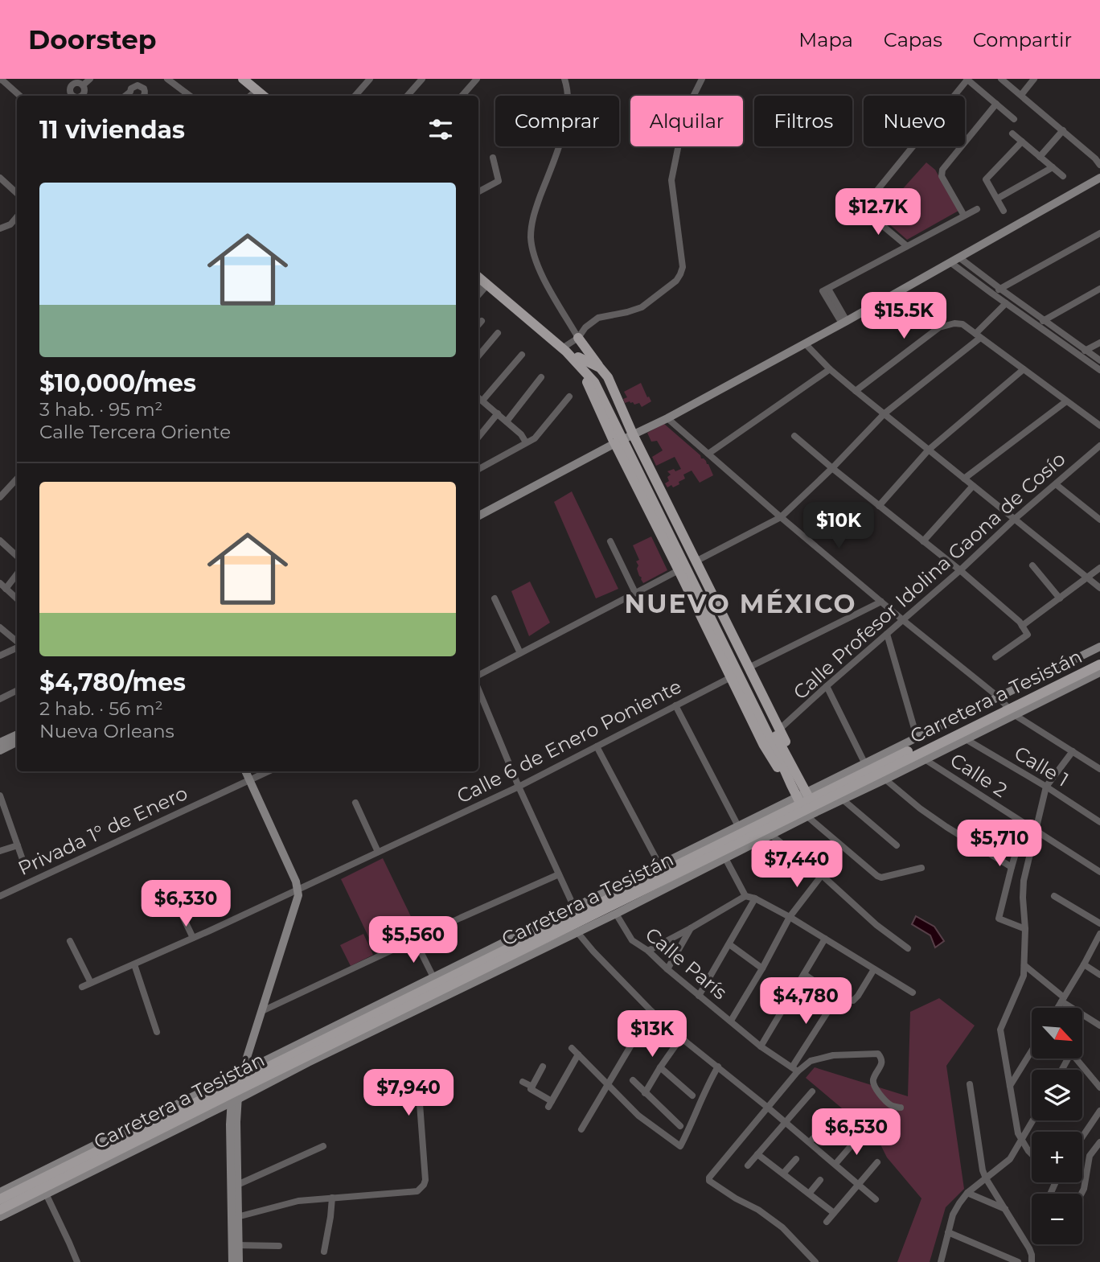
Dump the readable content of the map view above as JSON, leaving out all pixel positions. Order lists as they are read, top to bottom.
{
  "streets": {
    "main road": ["Carretera a Tesistán"],
    "street": [
      "Calle Profesor Idolina Gaona de Cosío",
      "Calle 6 de Enero Poniente",
      "Calle 1",
      "Calle 2",
      "Privada 1° de Enero",
      "Calle París"
    ]
  },
  "districts": ["NUEVO MÉXICO"],
  "north": "bottom right",
  "page": {
    "header": "Doorstep",
    "nav": ["Mapa", "Capas", "Compartir"],
    "chip": [
      "Comprar",
      "Alquilar",
      "Filtros",
      "Nuevo"
    ],
    "heading": "11 viviendas",
    "list": [
      {
        "name": "$10,000/mes",
        "note": "3 hab. · 95 m² · Calle Tercera Oriente"
      },
      {
        "name": "$4,780/mes",
        "note": "2 hab. · 56 m² · Nueva Orleans"
      }
    ],
    "price": [
      "$12.7K",
      "$15.5K",
      "$10K",
      "$5,710",
      "$7,440",
      "$6,330",
      "$5,560",
      "$4,780",
      "$13K",
      "$7,940",
      "$6,530"
    ],
    "map_buttons": ["+", "−"]
  }
}
